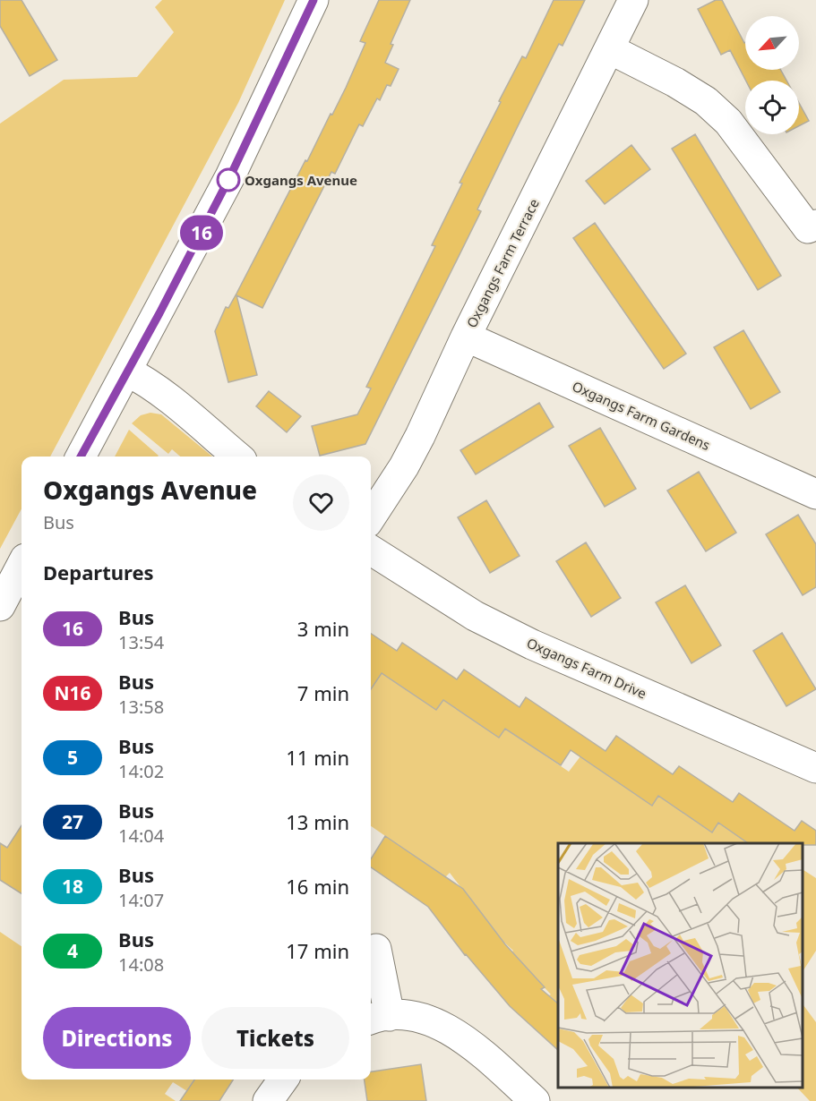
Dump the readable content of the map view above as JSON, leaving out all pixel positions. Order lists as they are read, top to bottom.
{
  "streets": {
    "street": ["Oxgangs Farm Terrace", "Oxgangs Farm Gardens", "Oxgangs Farm Drive"]
  },
  "crossings": [
    ["Oxgangs Farm Terrace", "Oxgangs Farm Gardens"]
  ],
  "places": ["Oxgangs Avenue"],
  "lines": ["bus line 16"],
  "north": "bottom left",
  "page": {
    "on_map": "16",
    "heading": [
      ["Oxgangs Avenue", "Bus"],
      "Departures"
    ],
    "list": [
      {
        "mark": "16",
        "name": "Bus",
        "note": "13:54",
        "value": "3 min"
      },
      {
        "mark": "N16",
        "name": "Bus",
        "note": "13:58",
        "value": "7 min"
      },
      {
        "mark": "5",
        "name": "Bus",
        "note": "14:02",
        "value": "11 min"
      },
      {
        "mark": "27",
        "name": "Bus",
        "note": "14:04",
        "value": "13 min"
      },
      {
        "mark": "18",
        "name": "Bus",
        "note": "14:07",
        "value": "16 min"
      },
      {
        "mark": "4",
        "name": "Bus",
        "note": "14:08",
        "value": "17 min"
      }
    ],
    "buttons": ["Directions", "Tickets"]
  }
}
